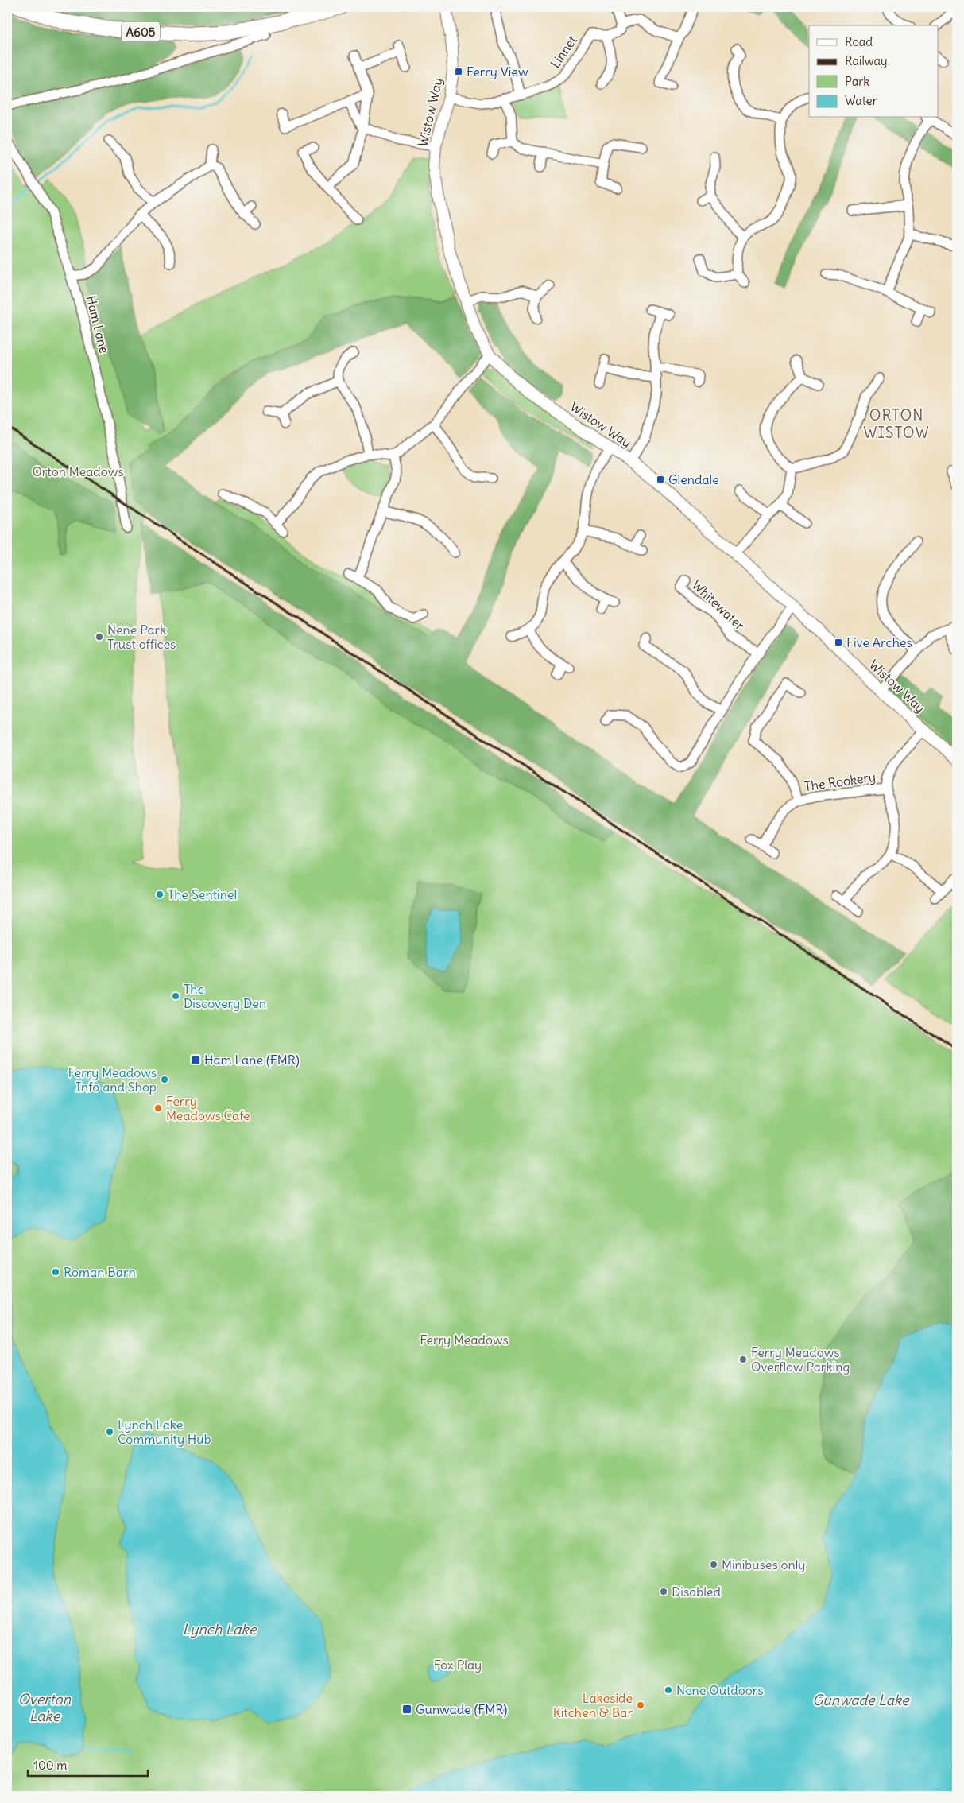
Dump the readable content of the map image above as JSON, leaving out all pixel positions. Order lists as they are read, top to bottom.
{
  "streets": {
    "main road": ["A605"],
    "street": [
      "Linnet",
      "Wistow Way",
      "Ham Lane",
      "Whitewater",
      "The Rookery"
    ]
  },
  "crossings": [
    ["Linnet", "Wistow Way"],
    ["Wistow Way", "The Rookery"]
  ],
  "districts": ["ORTON WISTOW"],
  "water": ["Lynch Lake", "Overton Lake", "Gunwade Lake"],
  "parks": ["Orton Meadows", "Ferry Meadows", "Fox Play"],
  "places": {
    "transit": [
      "Ferry View",
      "Glendale",
      "Five Arches",
      "Ham Lane (FMR)",
      "Gunwade (FMR)"
    ],
    "other": [
      "Nene Park Trust offices",
      "The Sentinel",
      "The Discovery Den",
      "Ferry Meadows Info and Shop",
      "Ferry Meadows Cafe",
      "Roman Barn",
      "Ferry Meadows Overflow Parking",
      "Lynch Lake Community Hub",
      "Minibuses only",
      "Disabled",
      "Nene Outdoors",
      "Lakeside Kitchen & Bar"
    ]
  },
  "legend": [
    "Road",
    "Railway",
    "Park",
    "Water"
  ],
  "scale_bar": "100 m"
}
